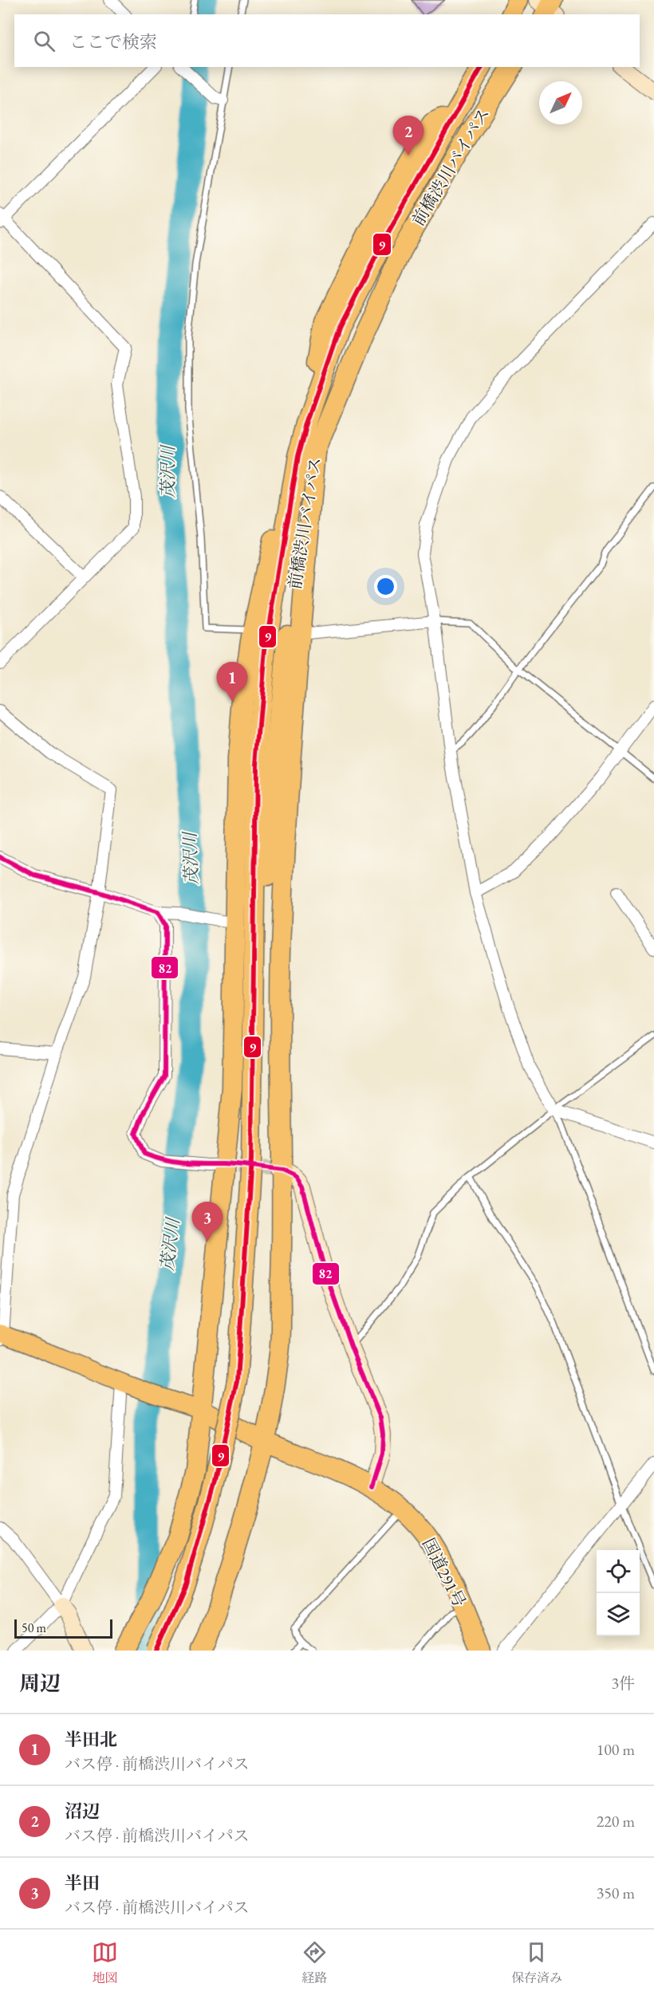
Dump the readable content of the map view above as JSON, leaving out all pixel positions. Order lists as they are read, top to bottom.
{
  "streets": {
    "highway": ["前橋渋川バイパス", "国道291号"]
  },
  "water": ["茂沢川"],
  "lines": ["transit line 9", "transit line 82"],
  "scale_bar": "50 m",
  "north": "top right",
  "page": {
    "search": "ここで検索",
    "pins": ["2", "1", "3"],
    "scale": "50 m",
    "heading": ["周辺", "3件"],
    "list": [
      {
        "mark": "1",
        "name": "半田北",
        "note": "バス停 · 前橋渋川バイパス",
        "value": "100 m"
      },
      {
        "mark": "2",
        "name": "沼辺",
        "note": "バス停 · 前橋渋川バイパス",
        "value": "220 m"
      },
      {
        "mark": "3",
        "name": "半田",
        "note": "バス停 · 前橋渋川バイパス",
        "value": "350 m"
      }
    ],
    "nav": ["地図", "経路", "保存済み"]
  }
}
